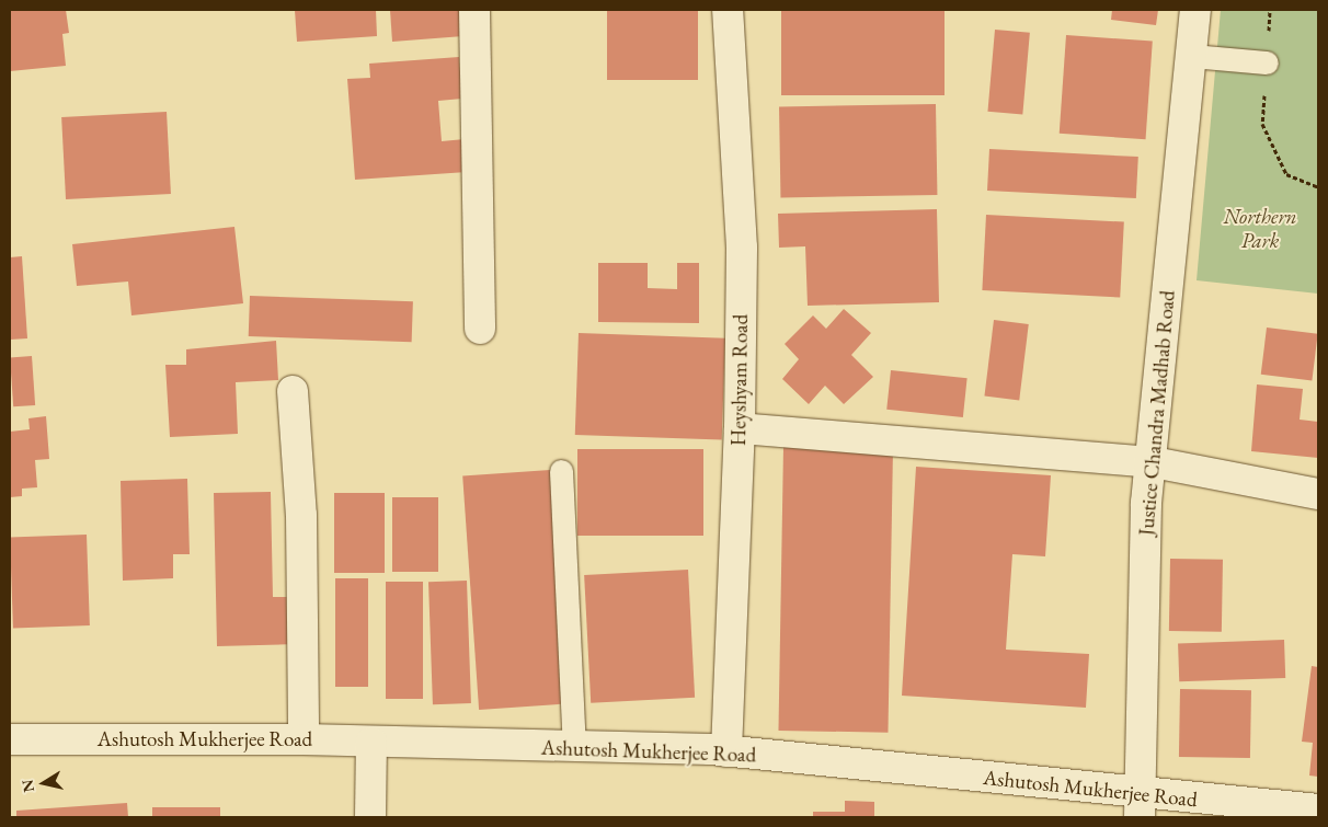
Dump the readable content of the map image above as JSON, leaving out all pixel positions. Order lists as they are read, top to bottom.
{
  "streets": {
    "street": ["Heyshyam Road", "Justice Chandra Madhab Road", "Ashutosh Mukherjee Road"]
  },
  "crossings": [
    ["Heyshyam Road", "Ashutosh Mukherjee Road"],
    ["Justice Chandra Madhab Road", "Ashutosh Mukherjee Road"]
  ],
  "parks": ["Northern Park"],
  "north": "left"
}
